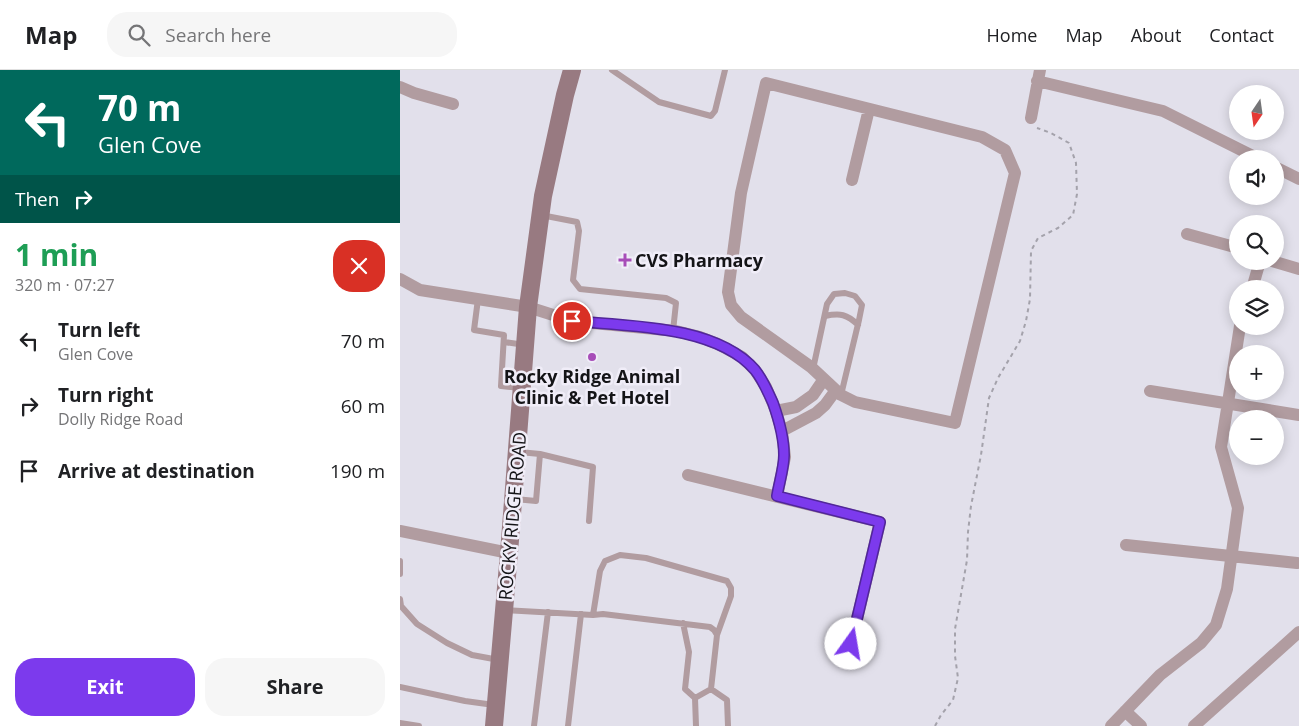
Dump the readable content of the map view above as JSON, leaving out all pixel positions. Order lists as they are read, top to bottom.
{
  "streets": {
    "main road": ["ROCKY RIDGE ROAD"]
  },
  "places": {
    "health": ["CVS Pharmacy"],
    "other": ["Rocky Ridge Animal Clinic & Pet Hotel"]
  },
  "north": "bottom",
  "page": {
    "header": "Map",
    "search": "Search here",
    "nav": [
      "Home",
      "Map",
      "About",
      "Contact"
    ],
    "turn": ["70 m", "Glen Cove"],
    "map_buttons": ["+", "−"],
    "then": "Then",
    "heading": ["1 min", "320 m · 07:27"],
    "list": [
      {
        "name": "Turn left",
        "note": "Glen Cove",
        "value": "70 m"
      },
      {
        "name": "Turn right",
        "note": "Dolly Ridge Road",
        "value": "60 m"
      },
      {
        "name": "Arrive at destination",
        "value": "190 m"
      }
    ],
    "buttons": ["Exit", "Share"]
  }
}
